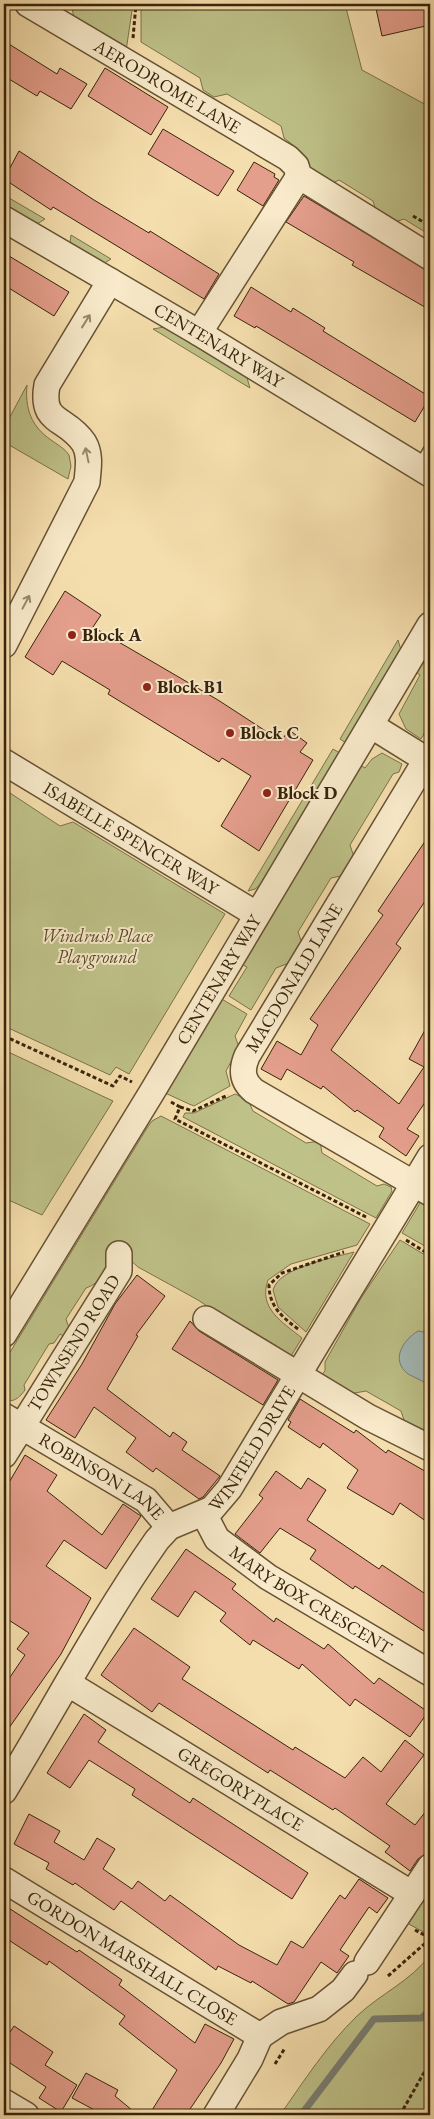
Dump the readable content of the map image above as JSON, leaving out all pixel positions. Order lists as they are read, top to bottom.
{
  "streets": {
    "street": [
      "AERODROME LANE",
      "CENTENARY WAY",
      "ISABELLE SPENCER WAY",
      "MACDONALD LANE",
      "TOWNSEND ROAD",
      "WINFIELD DRIVE",
      "ROBINSON LANE",
      "MARY BOX CRESCENT",
      "GREGORY PLACE",
      "GORDON MARSHALL CLOSE"
    ]
  },
  "crossings": [
    ["CENTENARY WAY", "ISABELLE SPENCER WAY"],
    ["TOWNSEND ROAD", "ROBINSON LANE"],
    ["WINFIELD DRIVE", "ROBINSON LANE"],
    ["WINFIELD DRIVE", "MARY BOX CRESCENT"]
  ],
  "parks": ["Windrush Place Playground"],
  "places": [
    "Block A",
    "Block B1",
    "Block C",
    "Block D"
  ]
}
